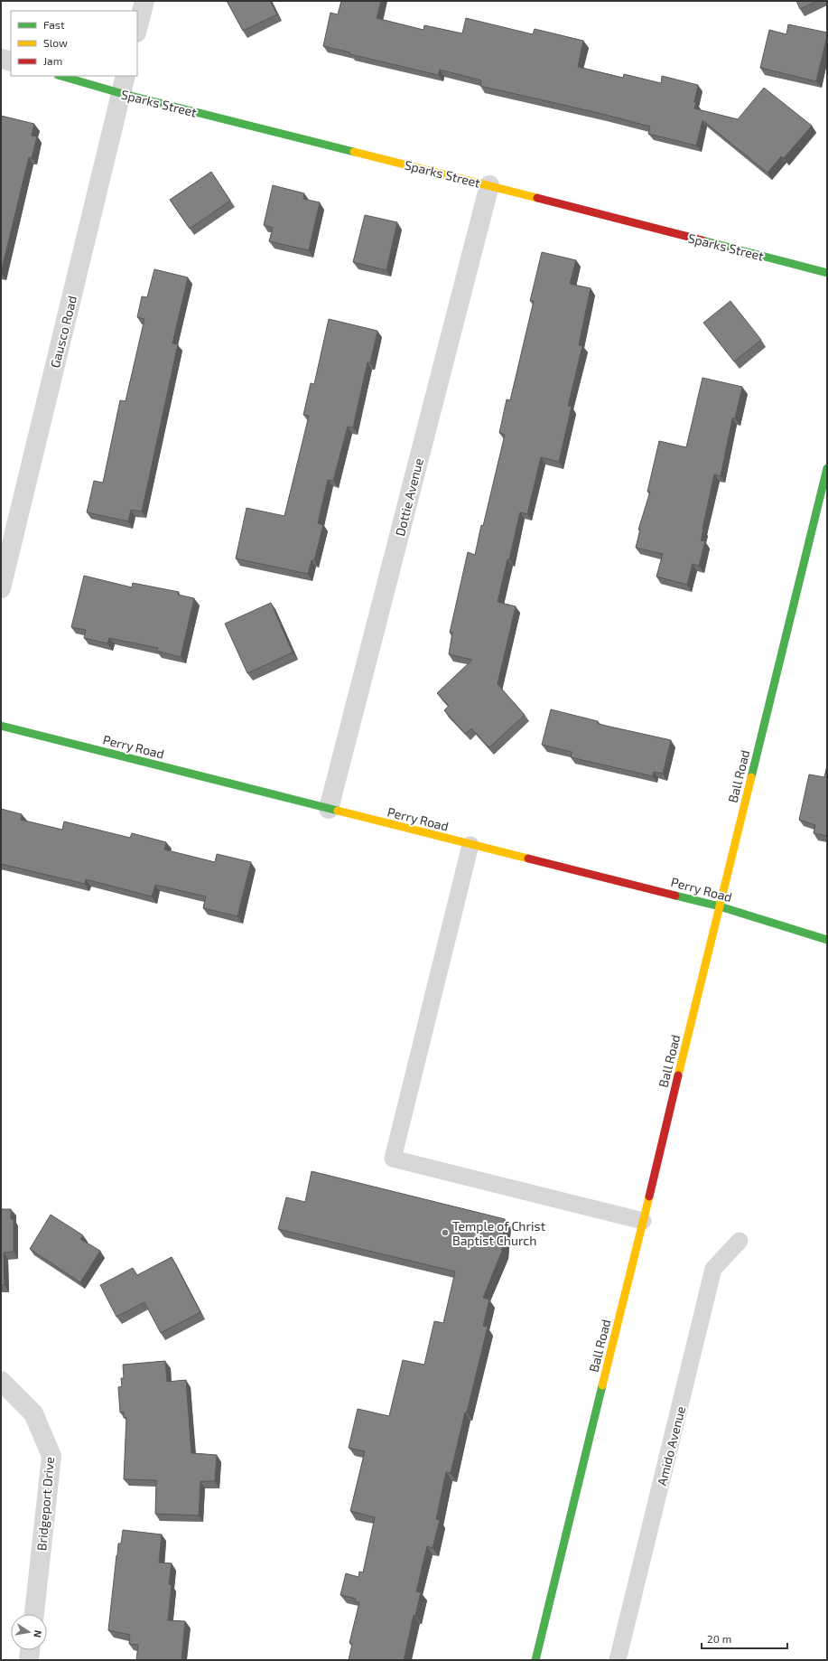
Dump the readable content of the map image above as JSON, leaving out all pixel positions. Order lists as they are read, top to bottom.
{
  "streets": {
    "street": [
      "Sparks Street",
      "Gausco Road",
      "Dottie Avenue",
      "Perry Road",
      "Ball Road",
      "Bridgeport Drive"
    ],
    "lane": ["Amido Avenue"]
  },
  "crossings": [
    ["Sparks Street", "Gausco Road"],
    ["Sparks Street", "Dottie Avenue"],
    ["Dottie Avenue", "Perry Road"],
    ["Perry Road", "Ball Road"]
  ],
  "places": ["Temple of Christ Baptist Church"],
  "legend": ["Fast", "Slow", "Jam"],
  "scale_bar": "20 m",
  "north": "right"
}
